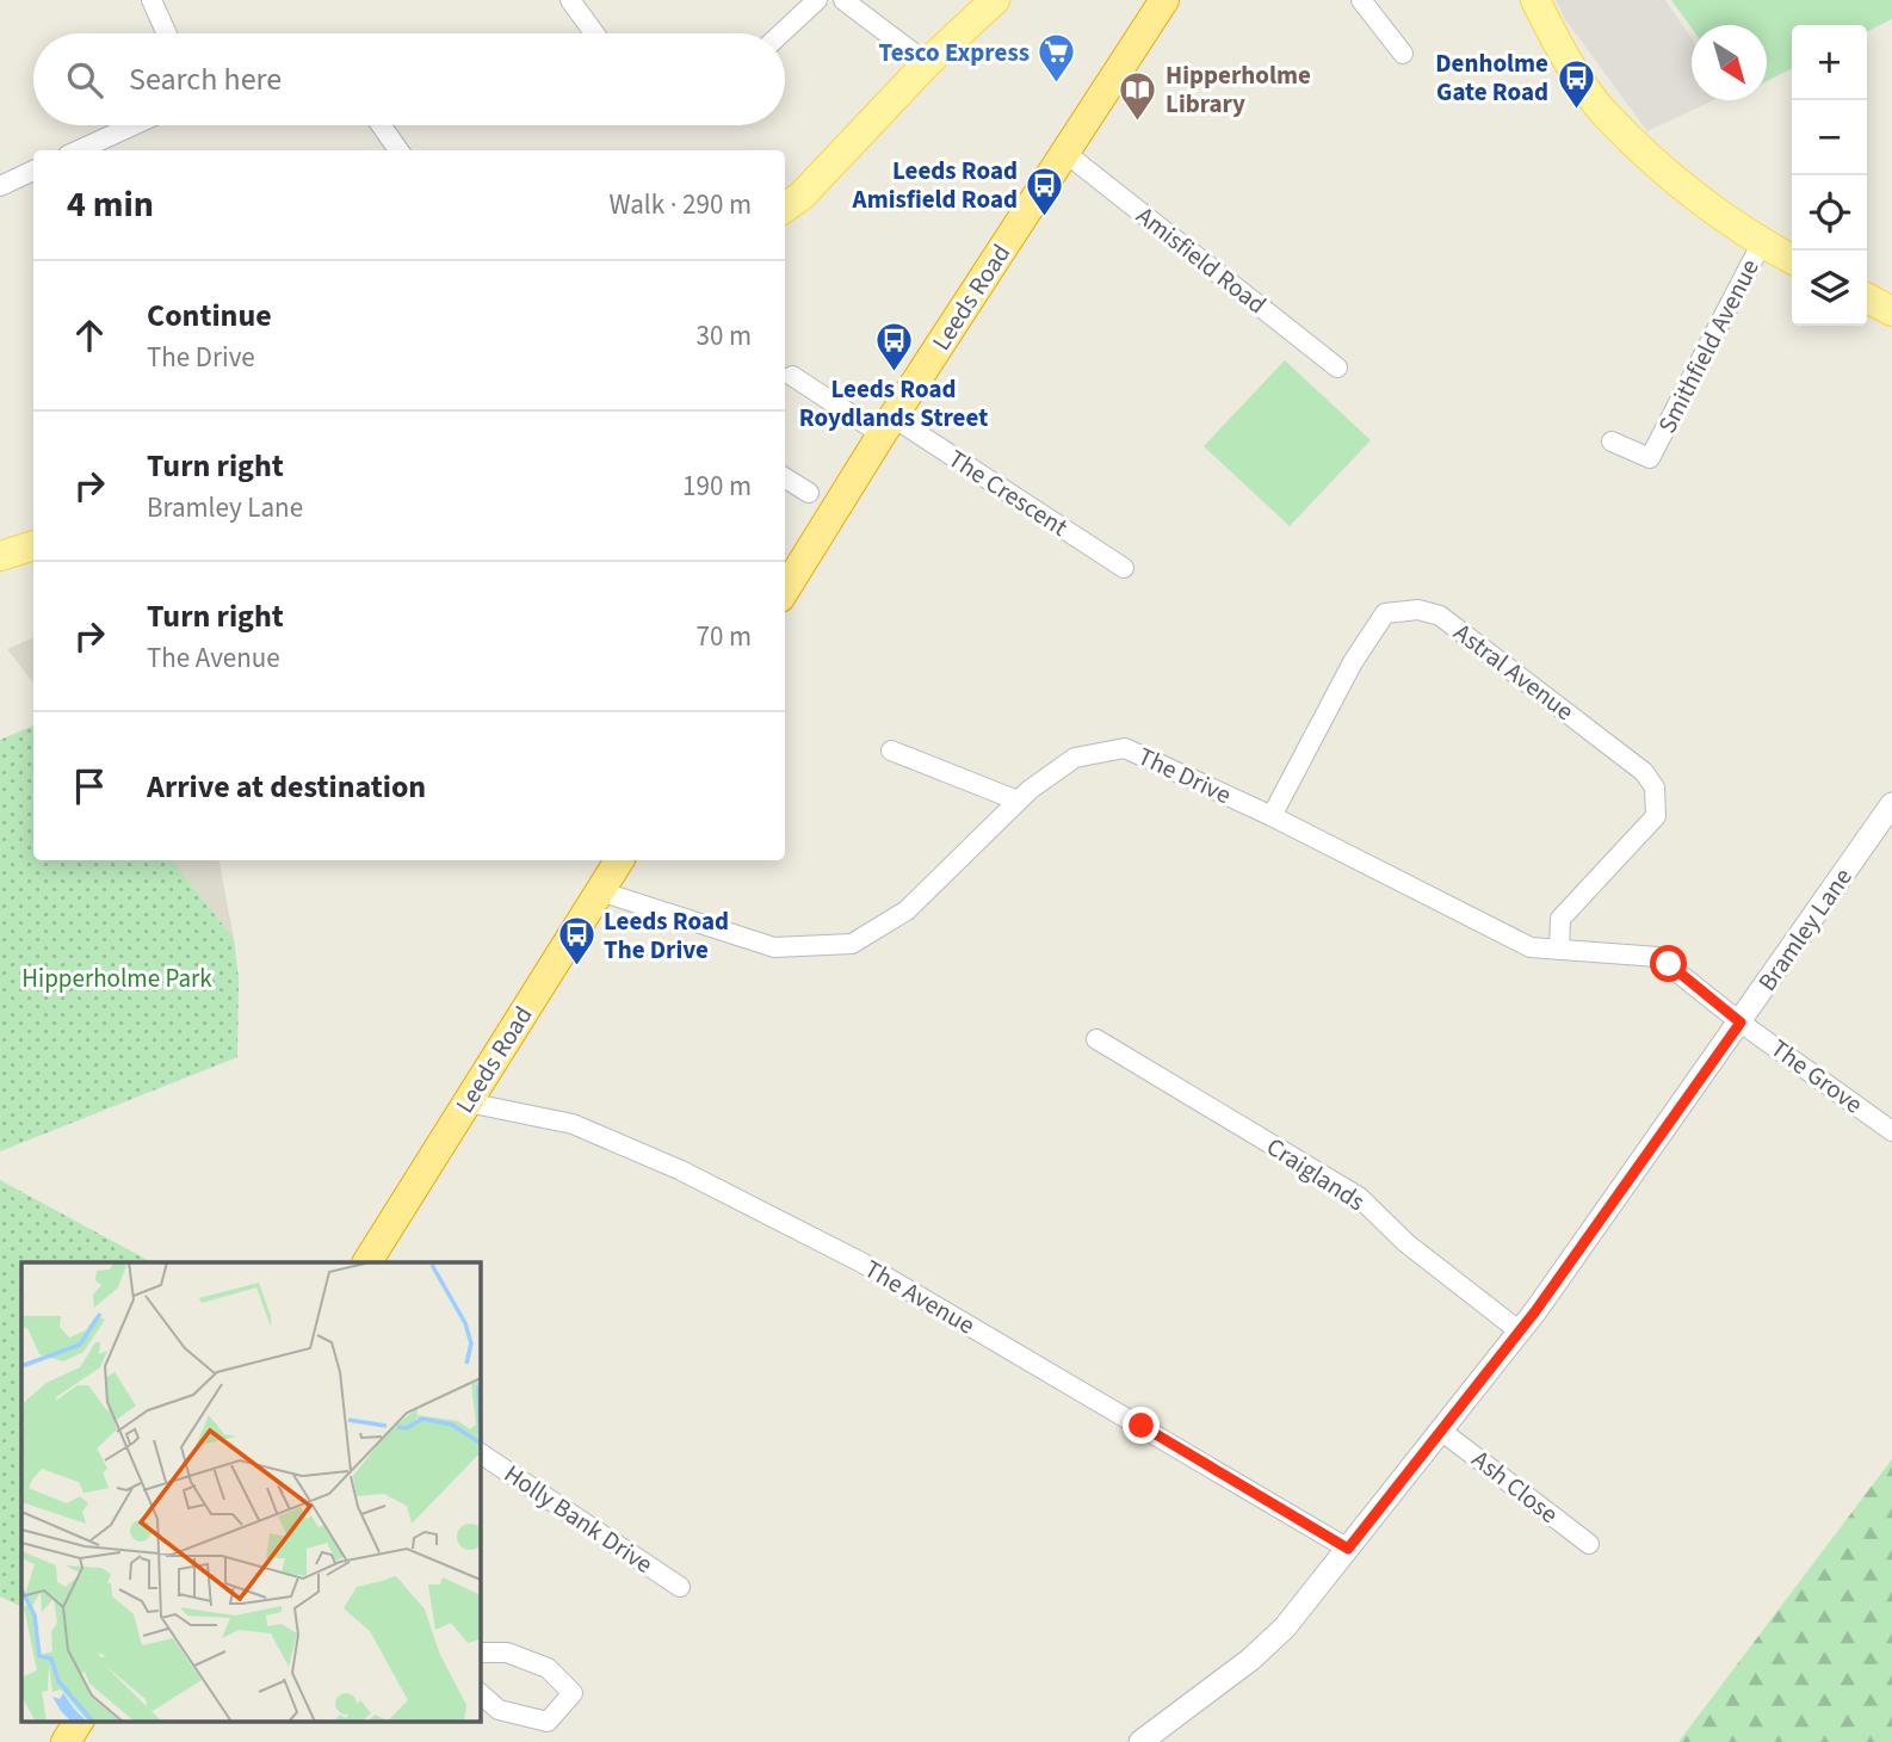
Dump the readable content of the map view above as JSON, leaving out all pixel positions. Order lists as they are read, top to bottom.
{
  "streets": {
    "highway": ["Leeds Road"],
    "street": [
      "Amisfield Road",
      "Smithfield Avenue",
      "The Crescent",
      "Astral Avenue",
      "The Drive",
      "Bramley Lane",
      "The Grove",
      "Craiglands",
      "The Avenue",
      "Ash Close",
      "Holly Bank Drive"
    ]
  },
  "crossings": [
    ["Amisfield Road", "Leeds Road"],
    ["Leeds Road", "The Crescent"],
    ["Leeds Road", "The Drive"],
    ["Leeds Road", "The Avenue"],
    ["Astral Avenue", "The Drive"],
    ["The Drive", "Bramley Lane"],
    ["The Drive", "The Grove"],
    ["Bramley Lane", "The Grove"],
    ["Bramley Lane", "Craiglands"],
    ["Bramley Lane", "The Avenue"],
    ["Bramley Lane", "Ash Close"]
  ],
  "parks": ["Hipperholme Park"],
  "places": {
    "supermarket": ["Tesco Express"],
    "bus stop": [
      "Denholme Gate Road",
      "Leeds Road Amisfield Road",
      "Leeds Road Roydlands Street",
      "Leeds Road The Drive"
    ],
    "library": ["Hipperholme Library"]
  },
  "north": "bottom right",
  "page": {
    "map_buttons": ["+", "−"],
    "search": "Search here",
    "heading": ["4 min", "Walk · 290 m"],
    "list": [
      ["Continue", "The Drive", "30 m"],
      ["Turn right", "Bramley Lane", "190 m"],
      ["Turn right", "The Avenue", "70 m"],
      "Arrive at destination"
    ]
  }
}
